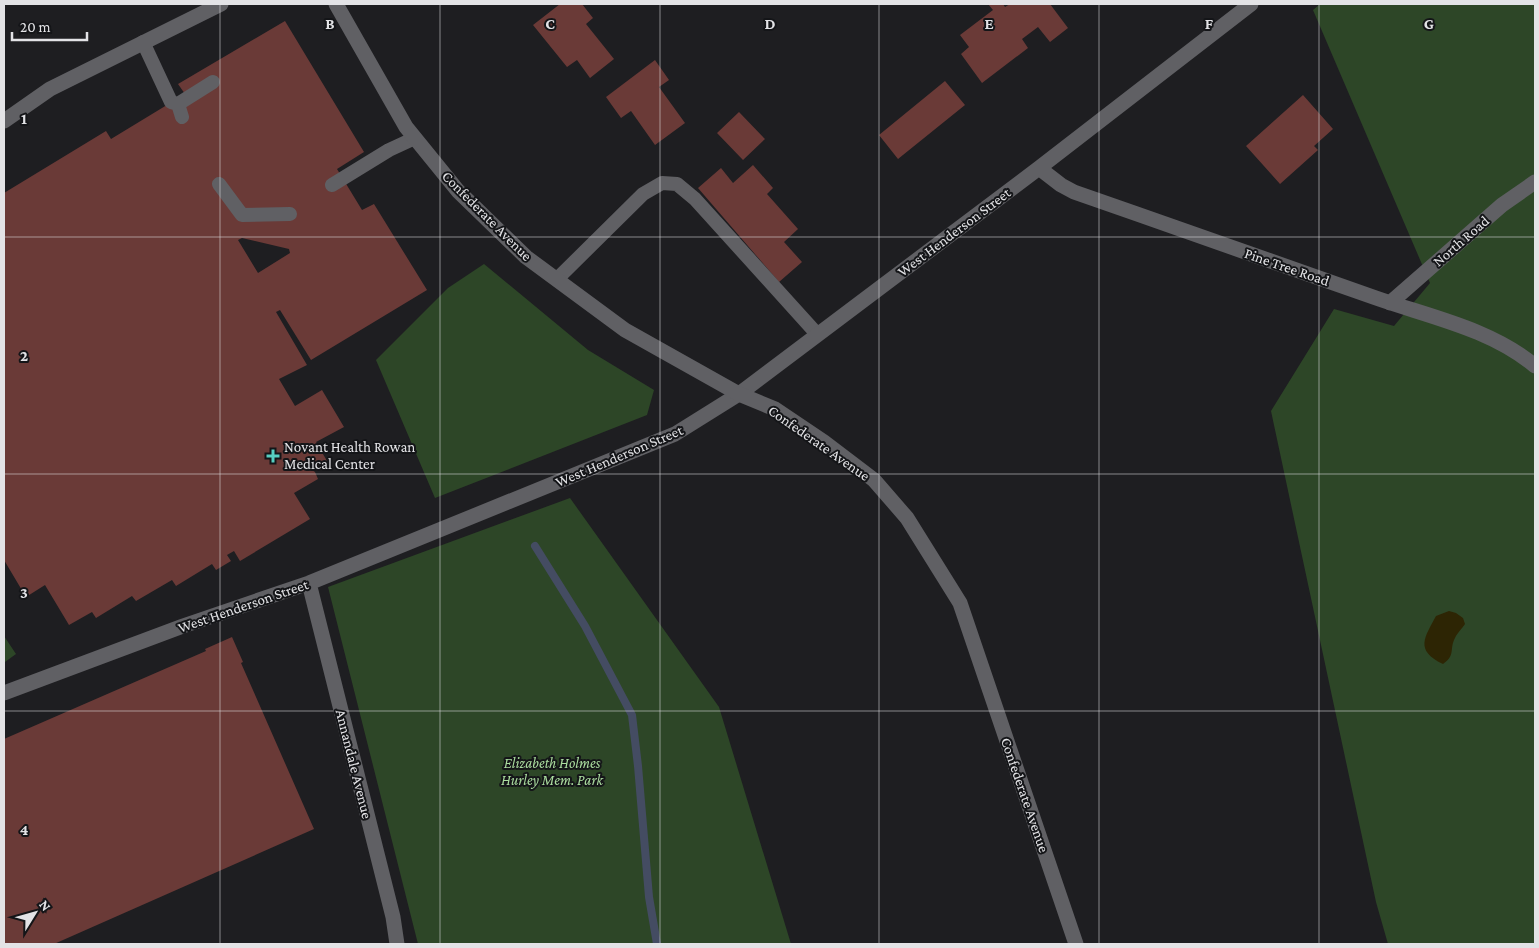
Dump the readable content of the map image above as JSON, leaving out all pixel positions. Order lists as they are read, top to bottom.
{
  "streets": {
    "street": [
      "Confederate Avenue",
      "West Henderson Street",
      "North Road",
      "Pine Tree Road",
      "Annandale Avenue"
    ]
  },
  "crossings": [
    ["Confederate Avenue", "West Henderson Street"],
    ["West Henderson Street", "Pine Tree Road"],
    ["West Henderson Street", "Annandale Avenue"],
    ["North Road", "Pine Tree Road"]
  ],
  "parks": ["Elizabeth Holmes Hurley Mem. Park"],
  "places": {
    "health": ["Novant Health Rowan Medical Center"]
  },
  "scale_bar": "20 m",
  "north": "top right",
  "grid": {
    "columns": [
      "B",
      "C",
      "D",
      "E",
      "F",
      "G"
    ],
    "rows": [
      "1",
      "2",
      "3",
      "4"
    ]
  }
}
